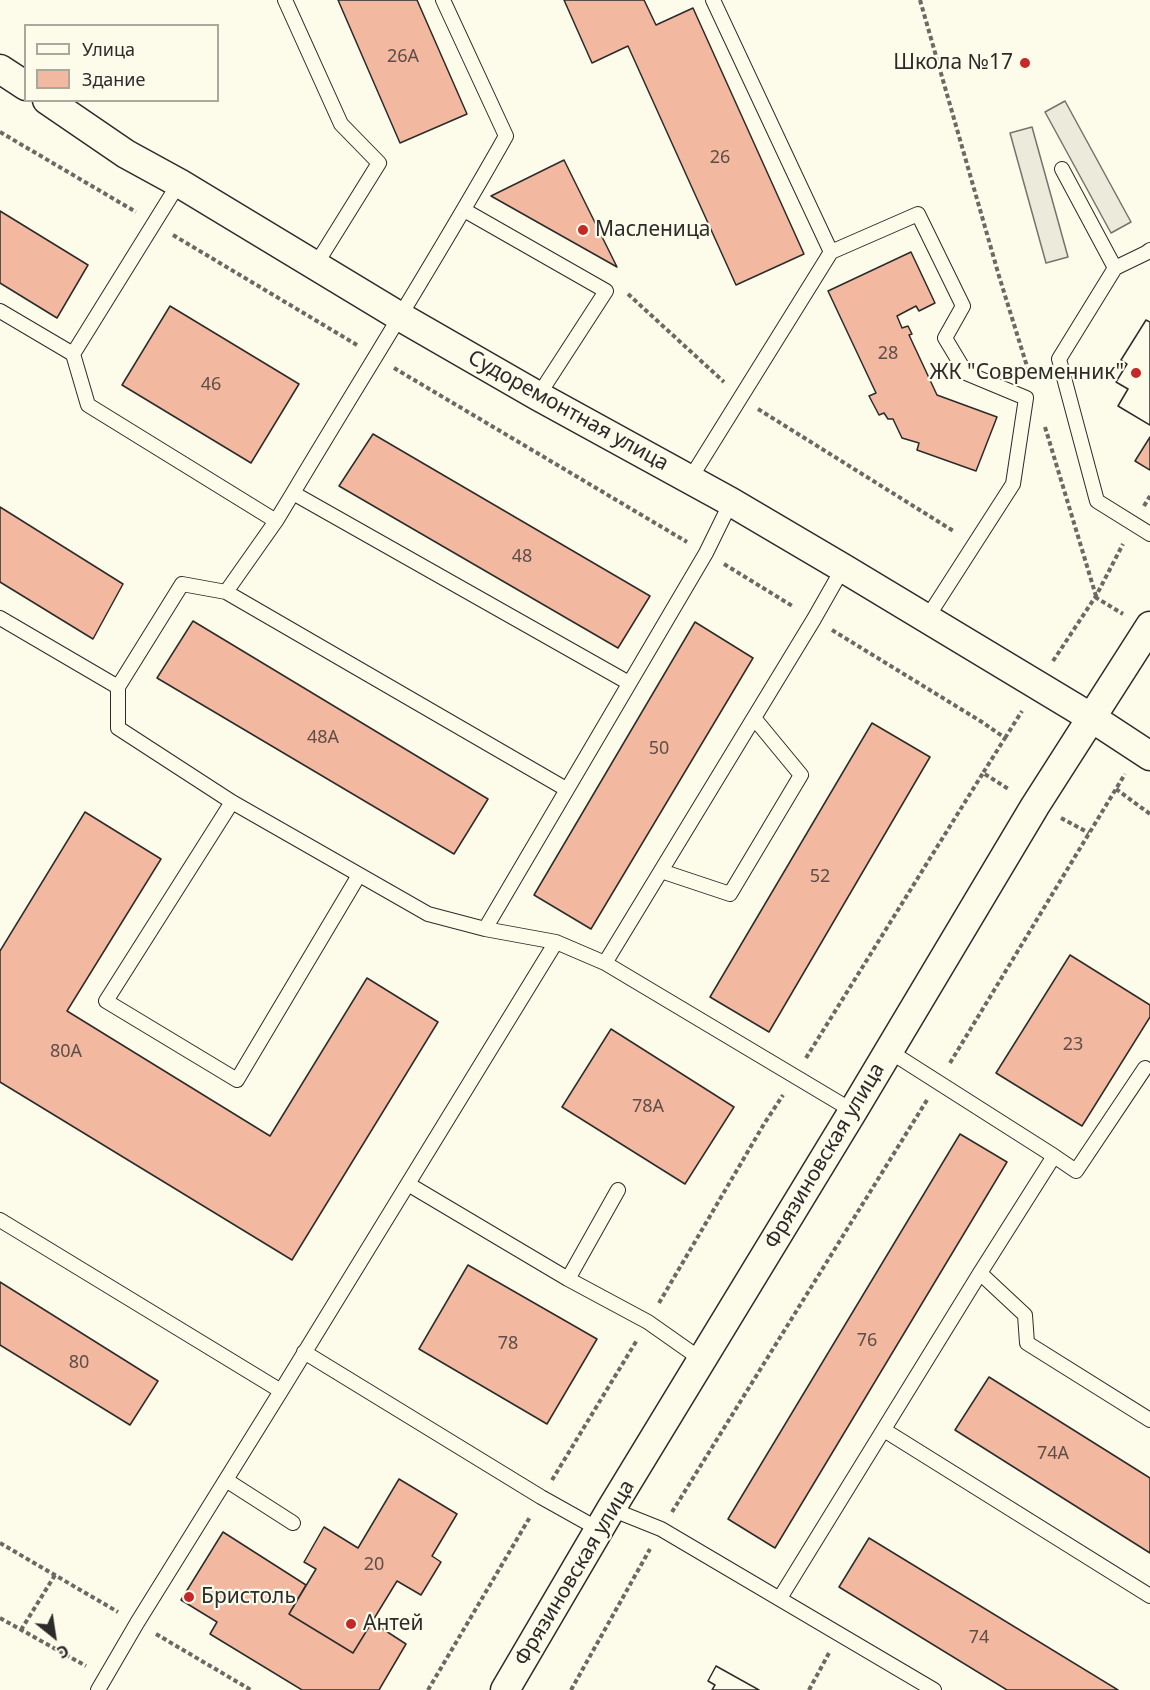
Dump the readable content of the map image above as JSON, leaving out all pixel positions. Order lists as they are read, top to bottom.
{
  "streets": {
    "street": ["Судоремонтная улица", "Фрязиновская улица"]
  },
  "crossings": [
    ["Судоремонтная улица", "Фрязиновская улица"]
  ],
  "places": [
    "Школа №17",
    "Масленица",
    "ЖК \"Современник\"",
    "Бристоль",
    "Антей"
  ],
  "house_numbers": [
    "26А",
    "26",
    "28",
    "46",
    "48",
    "48А",
    "50",
    "52",
    "23",
    "80А",
    "78А",
    "76",
    "78",
    "80",
    "74А",
    "20",
    "74"
  ],
  "legend": ["Улица", "Здание"],
  "north": "bottom right"
}
